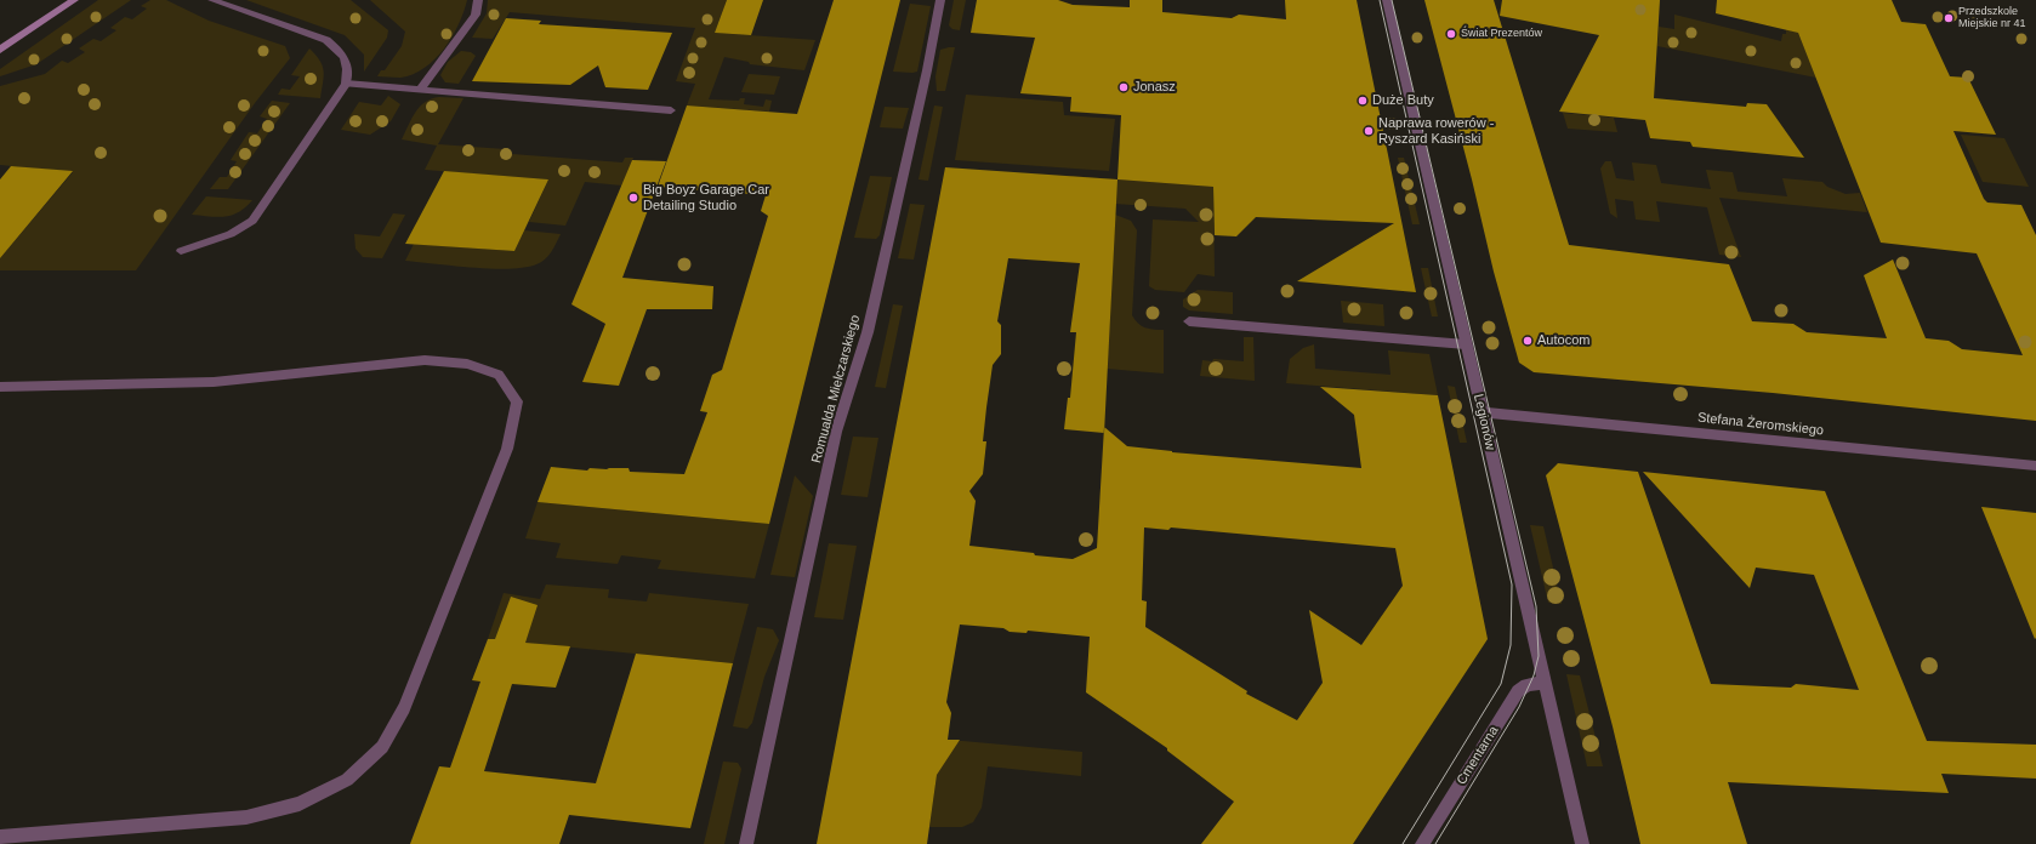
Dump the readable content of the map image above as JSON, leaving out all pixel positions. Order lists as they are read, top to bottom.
{
  "streets": {
    "street": [
      "Romualda Mielczarskiego",
      "Legionów",
      "Stefana Żeromskiego",
      "Cmentarna"
    ]
  },
  "crossings": [
    ["Legionów", "Stefana Żeromskiego"],
    ["Legionów", "Cmentarna"]
  ],
  "places": [
    "Przedszkole Miejskie nr 41",
    "Świat Prezentów",
    "Jonasz",
    "Duże Buty",
    "Naprawa rowerów - Ryszard Kasiński",
    "Big Boyz Garage Car Detailing Studio",
    "Autocom"
  ]
}
